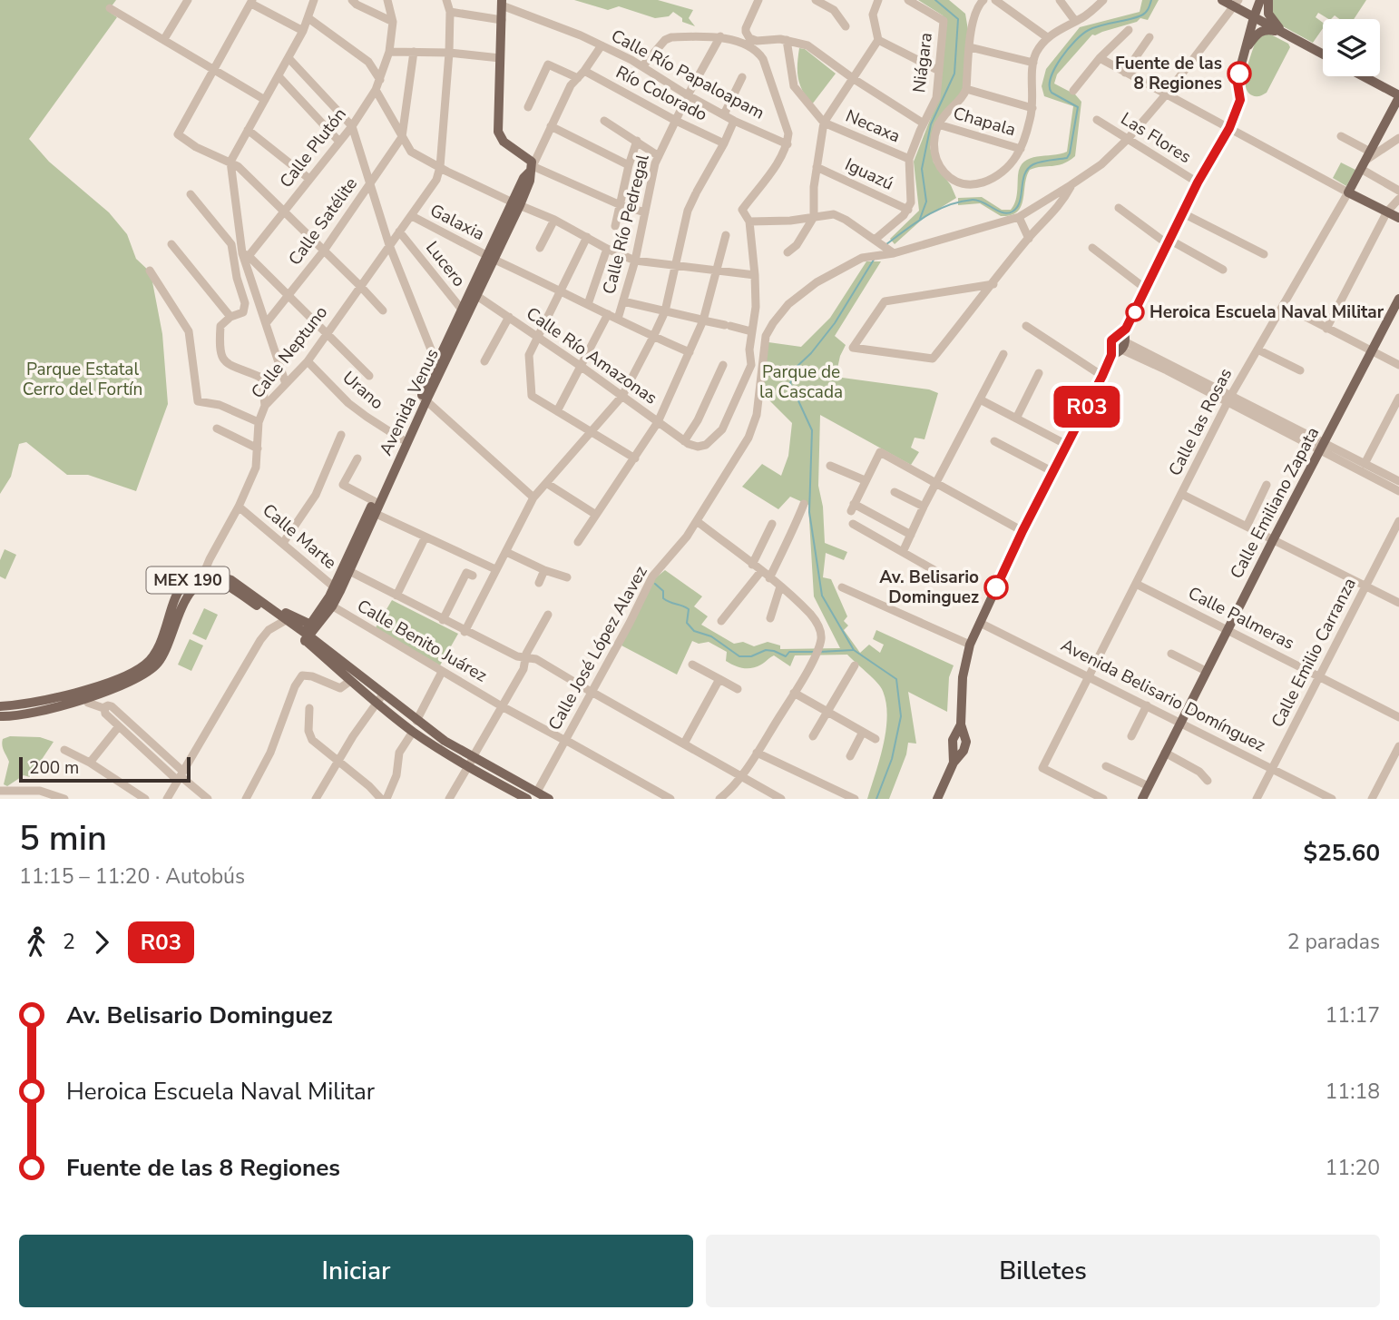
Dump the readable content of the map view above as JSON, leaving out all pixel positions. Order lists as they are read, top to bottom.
{
  "streets": {
    "main road": [
      "Avenida Venus",
      "Calle las Rosas",
      "Calle Emiliano Zapata",
      "MEX 190"
    ],
    "street": [
      "Niágara",
      "Calle Río Papaloapam",
      "Río Colorado",
      "Chapala",
      "Necaxa",
      "Las Flores",
      "Calle Plutón",
      "Iguazú",
      "Calle Satélite",
      "Galaxia",
      "Calle Río Pedregal",
      "Lucero",
      "Calle Neptuno",
      "Calle Río Amazonas",
      "Urano",
      "Calle Marte",
      "Calle Palmeras",
      "Calle Benito Juárez",
      "Calle José López Alavez",
      "Calle Emilio Carranza",
      "Avenida Belisario Domínguez"
    ]
  },
  "crossings": [
    ["Niágara", "Necaxa"],
    ["Niágara", "Iguazú"],
    ["Calle Río Papaloapam", "Calle Río Pedregal"],
    ["Río Colorado", "Calle Río Pedregal"],
    ["Las Flores", "Calle José López Alavez"],
    ["Galaxia", "Calle Río Pedregal"],
    ["Galaxia", "Calle Neptuno"],
    ["Galaxia", "Avenida Venus"],
    ["Lucero", "Calle Neptuno"],
    ["Lucero", "Avenida Venus"],
    ["Calle Neptuno", "Urano"],
    ["Calle Neptuno", "Calle Marte"],
    ["Calle Neptuno", "MEX 190"],
    ["Calle Río Amazonas", "Avenida Venus"],
    ["Urano", "Avenida Venus"],
    ["Avenida Venus", "Calle Marte"],
    ["Avenida Venus", "MEX 190"],
    ["Avenida Venus", "Calle Benito Juárez"],
    ["Calle las Rosas", "Calle Palmeras"],
    ["Calle las Rosas", "Avenida Belisario Domínguez"],
    ["Calle Emiliano Zapata", "Calle Palmeras"],
    ["Calle Emiliano Zapata", "Avenida Belisario Domínguez"],
    ["MEX 190", "Calle José López Alavez"],
    ["Calle Palmeras", "Calle Emilio Carranza"],
    ["Calle Benito Juárez", "Calle José López Alavez"],
    ["Calle Emilio Carranza", "Avenida Belisario Domínguez"]
  ],
  "parks": ["Parque Estatal Cerro del Fortín", "Parque de la Cascada"],
  "places": ["Fuente de las 8 Regiones", "Heroica Escuela Naval Militar", "Av. Belisario Dominguez"],
  "lines": ["bus line R03"],
  "scale_bar": "200 m",
  "page": {
    "on_map": "R03",
    "scale": "200 m",
    "heading": ["5 min", "11:15 – 11:20 · Autobús", "$25.60"],
    "legs": ["2", "R03", "2 paradas"],
    "list": [
      {
        "name": "Av. Belisario Dominguez",
        "value": "11:17"
      },
      {
        "name": "Heroica Escuela Naval Militar",
        "value": "11:18"
      },
      {
        "name": "Fuente de las 8 Regiones",
        "value": "11:20"
      }
    ],
    "buttons": ["Iniciar", "Billetes"]
  }
}
